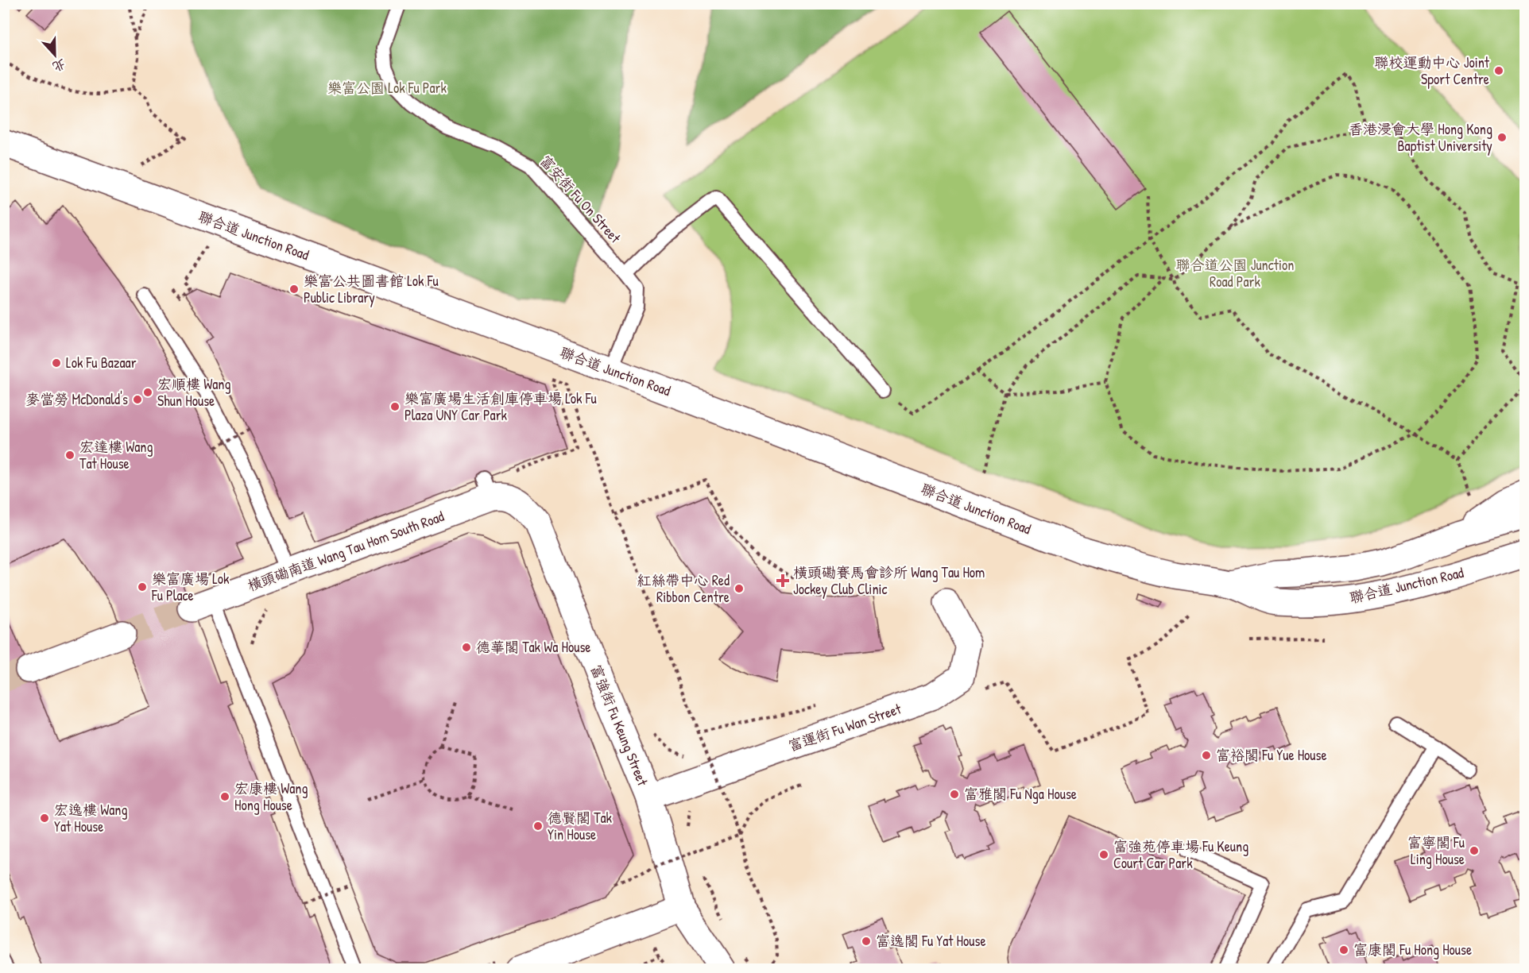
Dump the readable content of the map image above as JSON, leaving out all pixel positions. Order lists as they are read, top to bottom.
{
  "streets": {
    "main road": [
      "聯合道 Junction Road",
      "橫頭磡南道 Wang Tau Hom South Road",
      "富強街 Fu Keung Street",
      "富運街 Fu Wan Street"
    ],
    "lane": ["富安街 Fu On Street"]
  },
  "crossings": [
    ["富安街 Fu On Street", "聯合道 Junction Road"],
    ["橫頭磡南道 Wang Tau Hom South Road", "富強街 Fu Keung Street"],
    ["富強街 Fu Keung Street", "富運街 Fu Wan Street"]
  ],
  "parks": ["樂富公園 Lok Fu Park", "聯合道公園 Junction Road Park"],
  "places": {
    "other": [
      "聯校運動中心 Joint Sport Centre",
      "香港浸會大學 Hong Kong Baptist University",
      "樂富公共圖書館 Lok Fu Public Library",
      "Lok Fu Bazaar",
      "宏順樓 Wang Shun House",
      "麥當勞 McDonald's",
      "樂富廣場生活創庫停車場 Lok Fu Plaza UNY Car Park",
      "宏達樓 Wang Tat House",
      "樂富廣場 Lok Fu Place",
      "紅絲帶中心 Red Ribbon Centre",
      "德華閣 Tak Wa House",
      "富裕閣 Fu Yue House",
      "富雅閣 Fu Nga House",
      "宏康樓 Wang Hong House",
      "宏逸樓 Wang Yat House",
      "德賢閣 Tak Yin House",
      "富寧閣 Fu Ling House",
      "富強苑停車場 Fu Keung Court Car Park",
      "富逸閣 Fu Yat House",
      "富康閣 Fu Hong House"
    ],
    "health": ["橫頭磡賽馬會診所 Wang Tau Hom Jockey Club Clinic"]
  },
  "north": "bottom"
}
